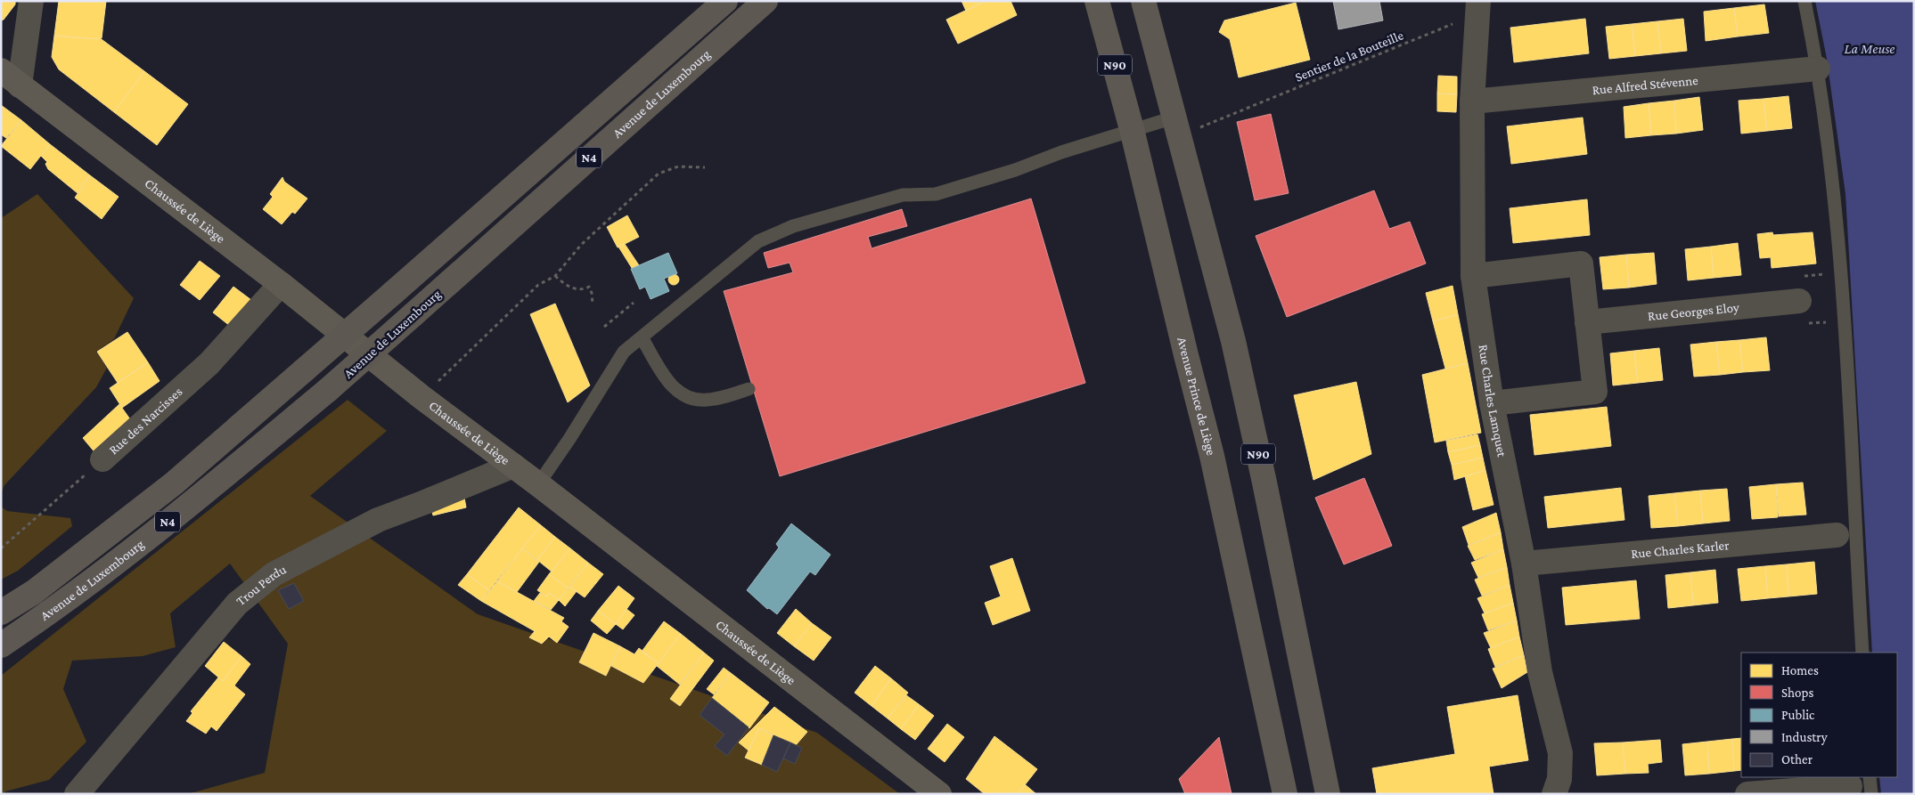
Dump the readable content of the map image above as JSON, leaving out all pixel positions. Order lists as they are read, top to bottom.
{
  "streets": {
    "main road": [
      "N90",
      "Avenue de Luxembourg",
      "N4",
      "Avenue Prince de Liège"
    ],
    "street": [
      "Rue Alfred Stévenne",
      "Chaussée de Liège",
      "Rue Georges Eloy",
      "Rue Charles Lamquet",
      "Rue des Narcisses",
      "Rue Charles Karler",
      "Trou Perdu"
    ],
    "path": ["Sentier de la Bouteille"]
  },
  "crossings": [
    ["Sentier de la Bouteille", "Rue Charles Lamquet"],
    ["Rue Alfred Stévenne", "Rue Charles Lamquet"],
    ["Chaussée de Liège", "Rue des Narcisses"],
    ["Chaussée de Liège", "Trou Perdu"],
    ["Rue Charles Lamquet", "Rue Charles Karler"]
  ],
  "water": ["La Meuse"],
  "legend": [
    "Homes",
    "Shops",
    "Public",
    "Industry",
    "Other"
  ]
}
